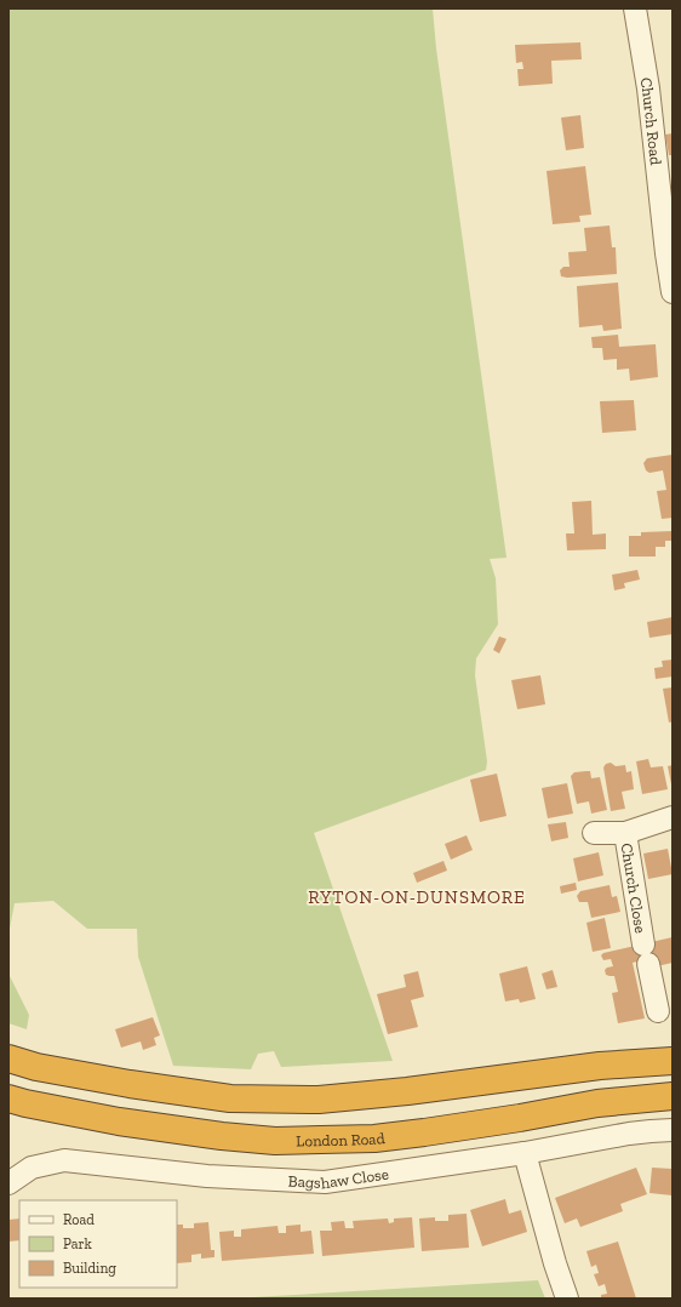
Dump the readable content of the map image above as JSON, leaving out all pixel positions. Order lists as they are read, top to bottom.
{
  "streets": {
    "highway": ["London Road"],
    "street": ["Church Road", "Church Close", "Bagshaw Close"]
  },
  "districts": ["RYTON-ON-DUNSMORE"],
  "legend": ["Road", "Park", "Building"]
}
